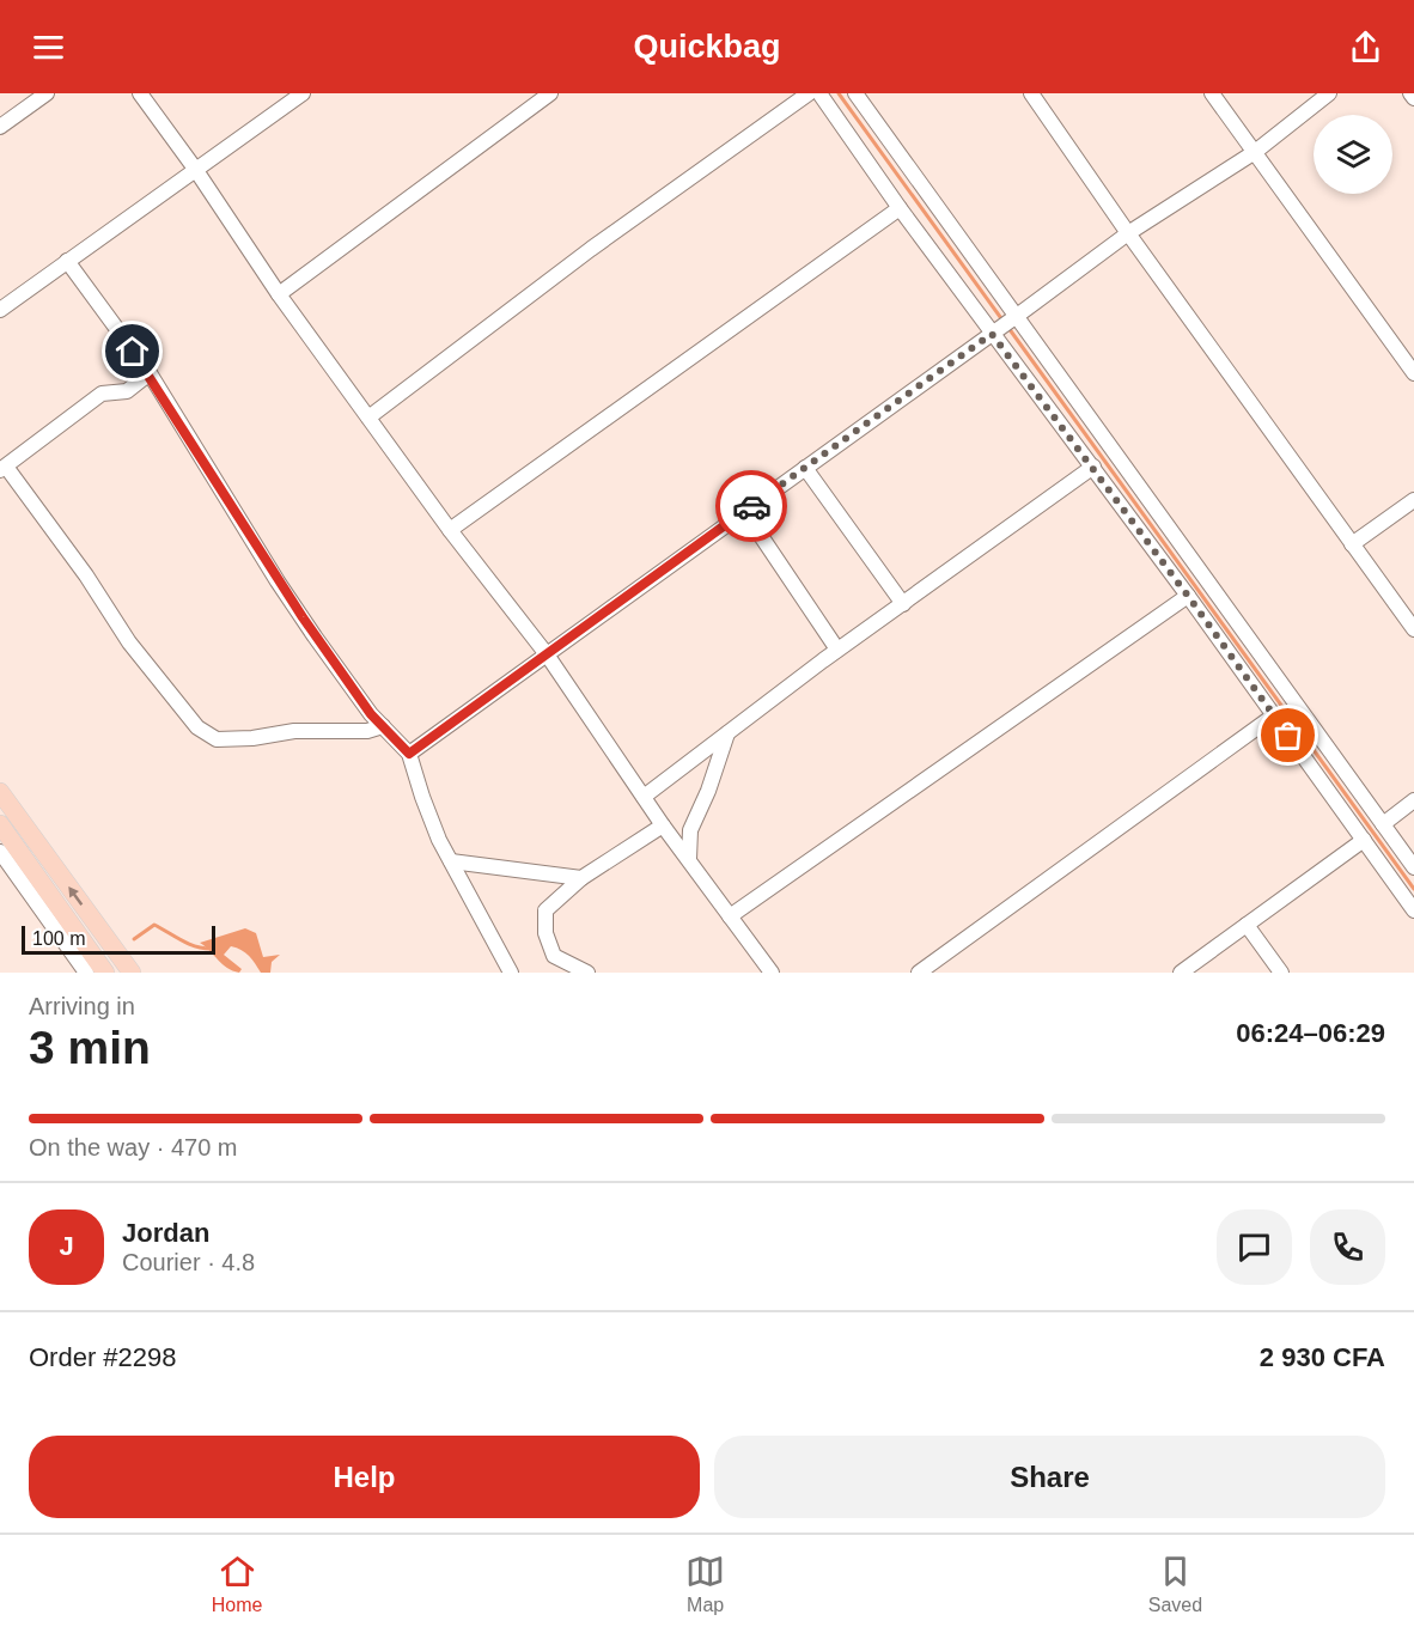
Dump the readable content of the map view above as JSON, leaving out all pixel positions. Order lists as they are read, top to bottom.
{
  "scale_bar": "100 m",
  "page": {
    "header": "Quickbag",
    "scale": "100 m",
    "heading": ["3 min", "Arriving in", "06:24–06:29"],
    "panel": [
      "Jordan",
      "Courier · 4.8",
      "Order #2298",
      "2 930 CFA"
    ],
    "bar": "On the way · 470 m",
    "round": "J",
    "buttons": ["Help", "Share"],
    "tabs": ["Home", "Map", "Saved"]
  }
}
